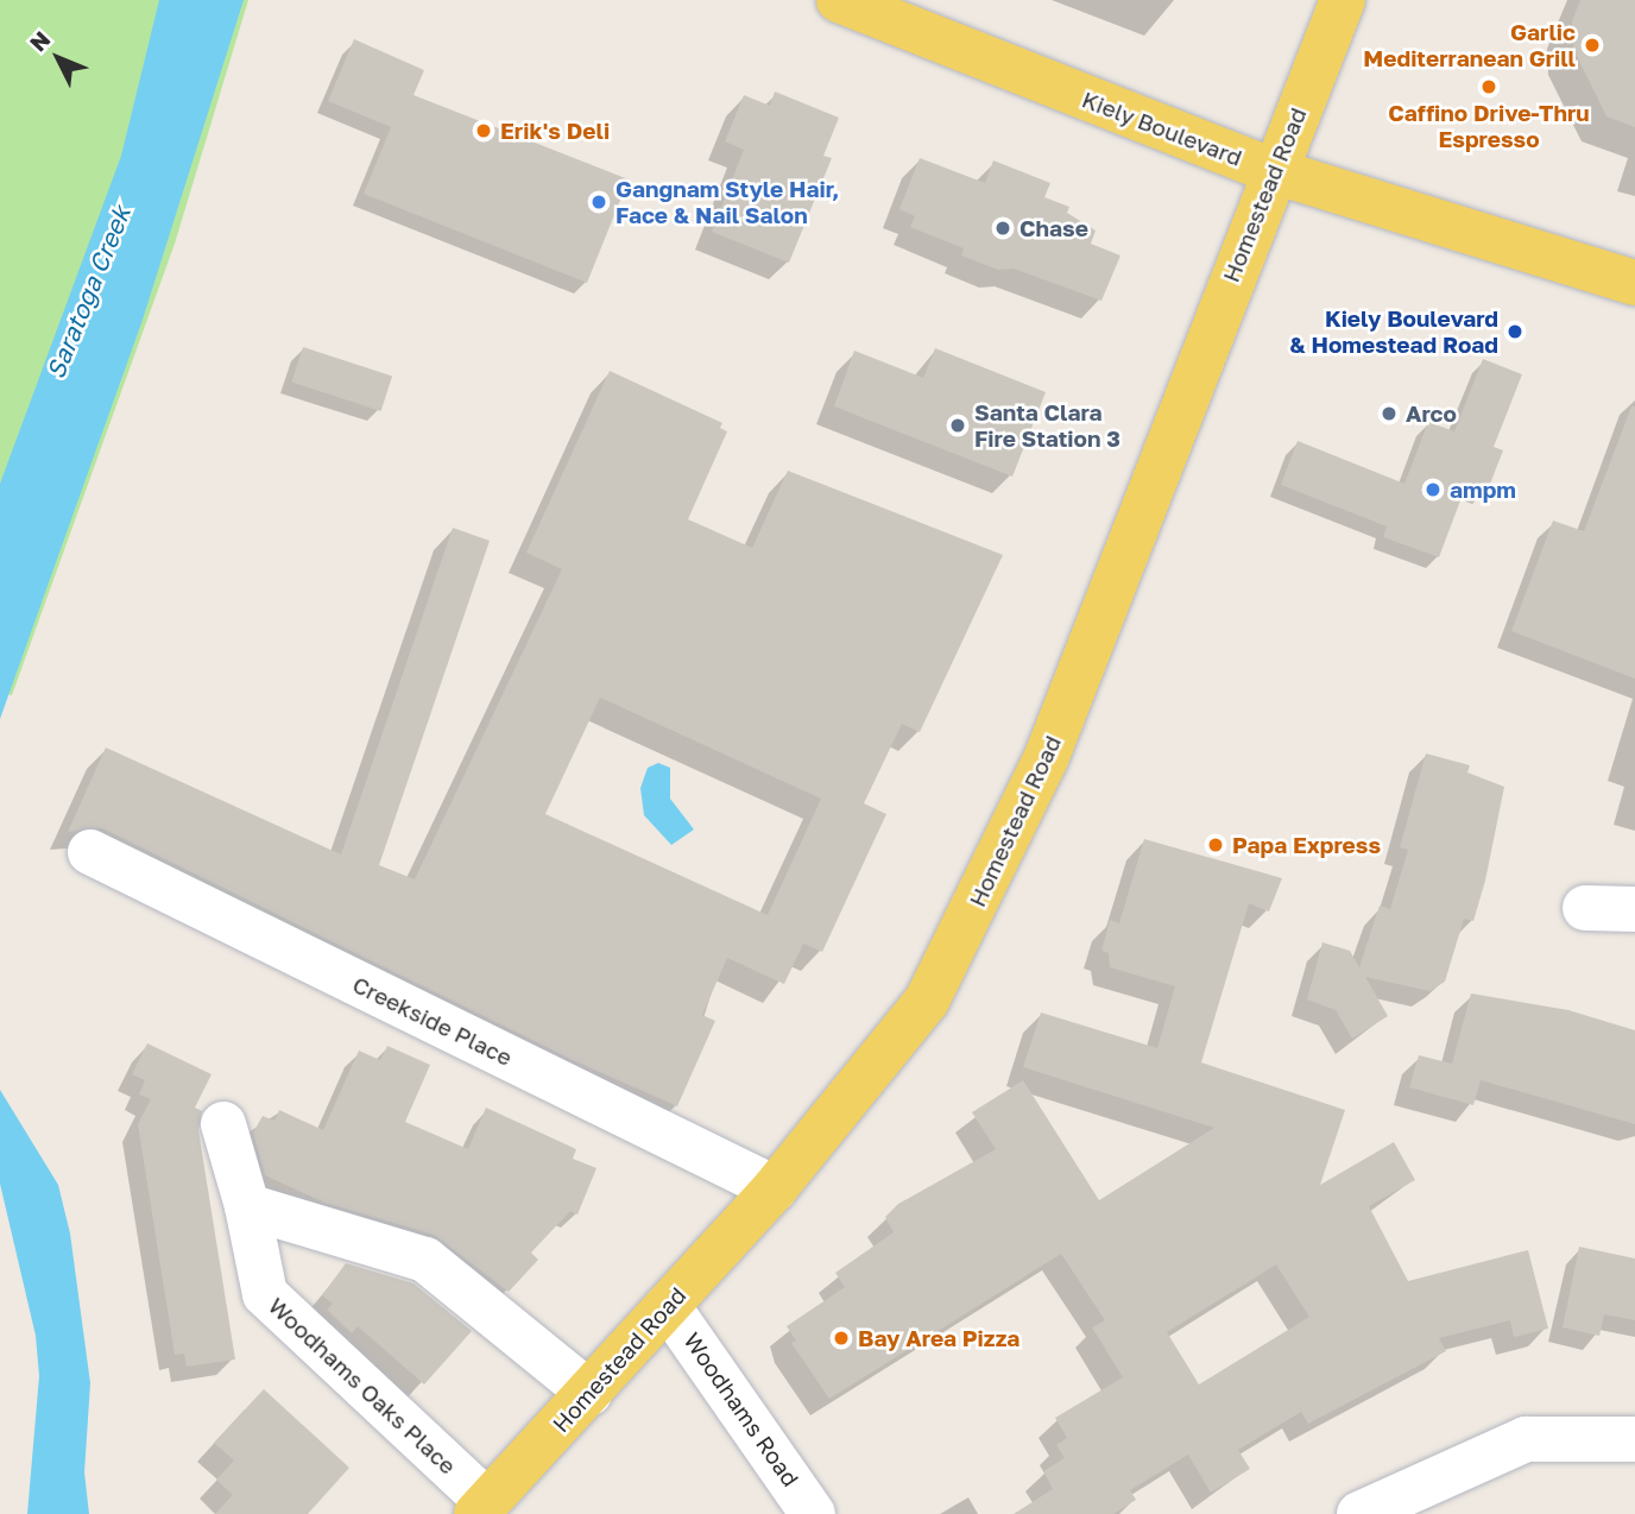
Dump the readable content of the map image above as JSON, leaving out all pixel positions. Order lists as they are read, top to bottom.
{
  "streets": {
    "main road": ["Kiely Boulevard", "Homestead Road"],
    "street": ["Creekside Place", "Woodhams Oaks Place", "Woodhams Road"]
  },
  "crossings": [
    ["Kiely Boulevard", "Homestead Road"],
    ["Homestead Road", "Creekside Place"],
    ["Homestead Road", "Woodhams Oaks Place"],
    ["Homestead Road", "Woodhams Road"]
  ],
  "water": ["Saratoga Creek"],
  "places": [
    "Garlic Mediterranean Grill",
    "Caffino Drive-Thru Espresso",
    "Erik's Deli",
    "Gangnam Style Hair, Face & Nail Salon",
    "Chase",
    "Kiely Boulevard & Homestead Road",
    "Arco",
    "Santa Clara Fire Station 3",
    "ampm",
    "Papa Express",
    "Bay Area Pizza"
  ],
  "north": "top left"
}
